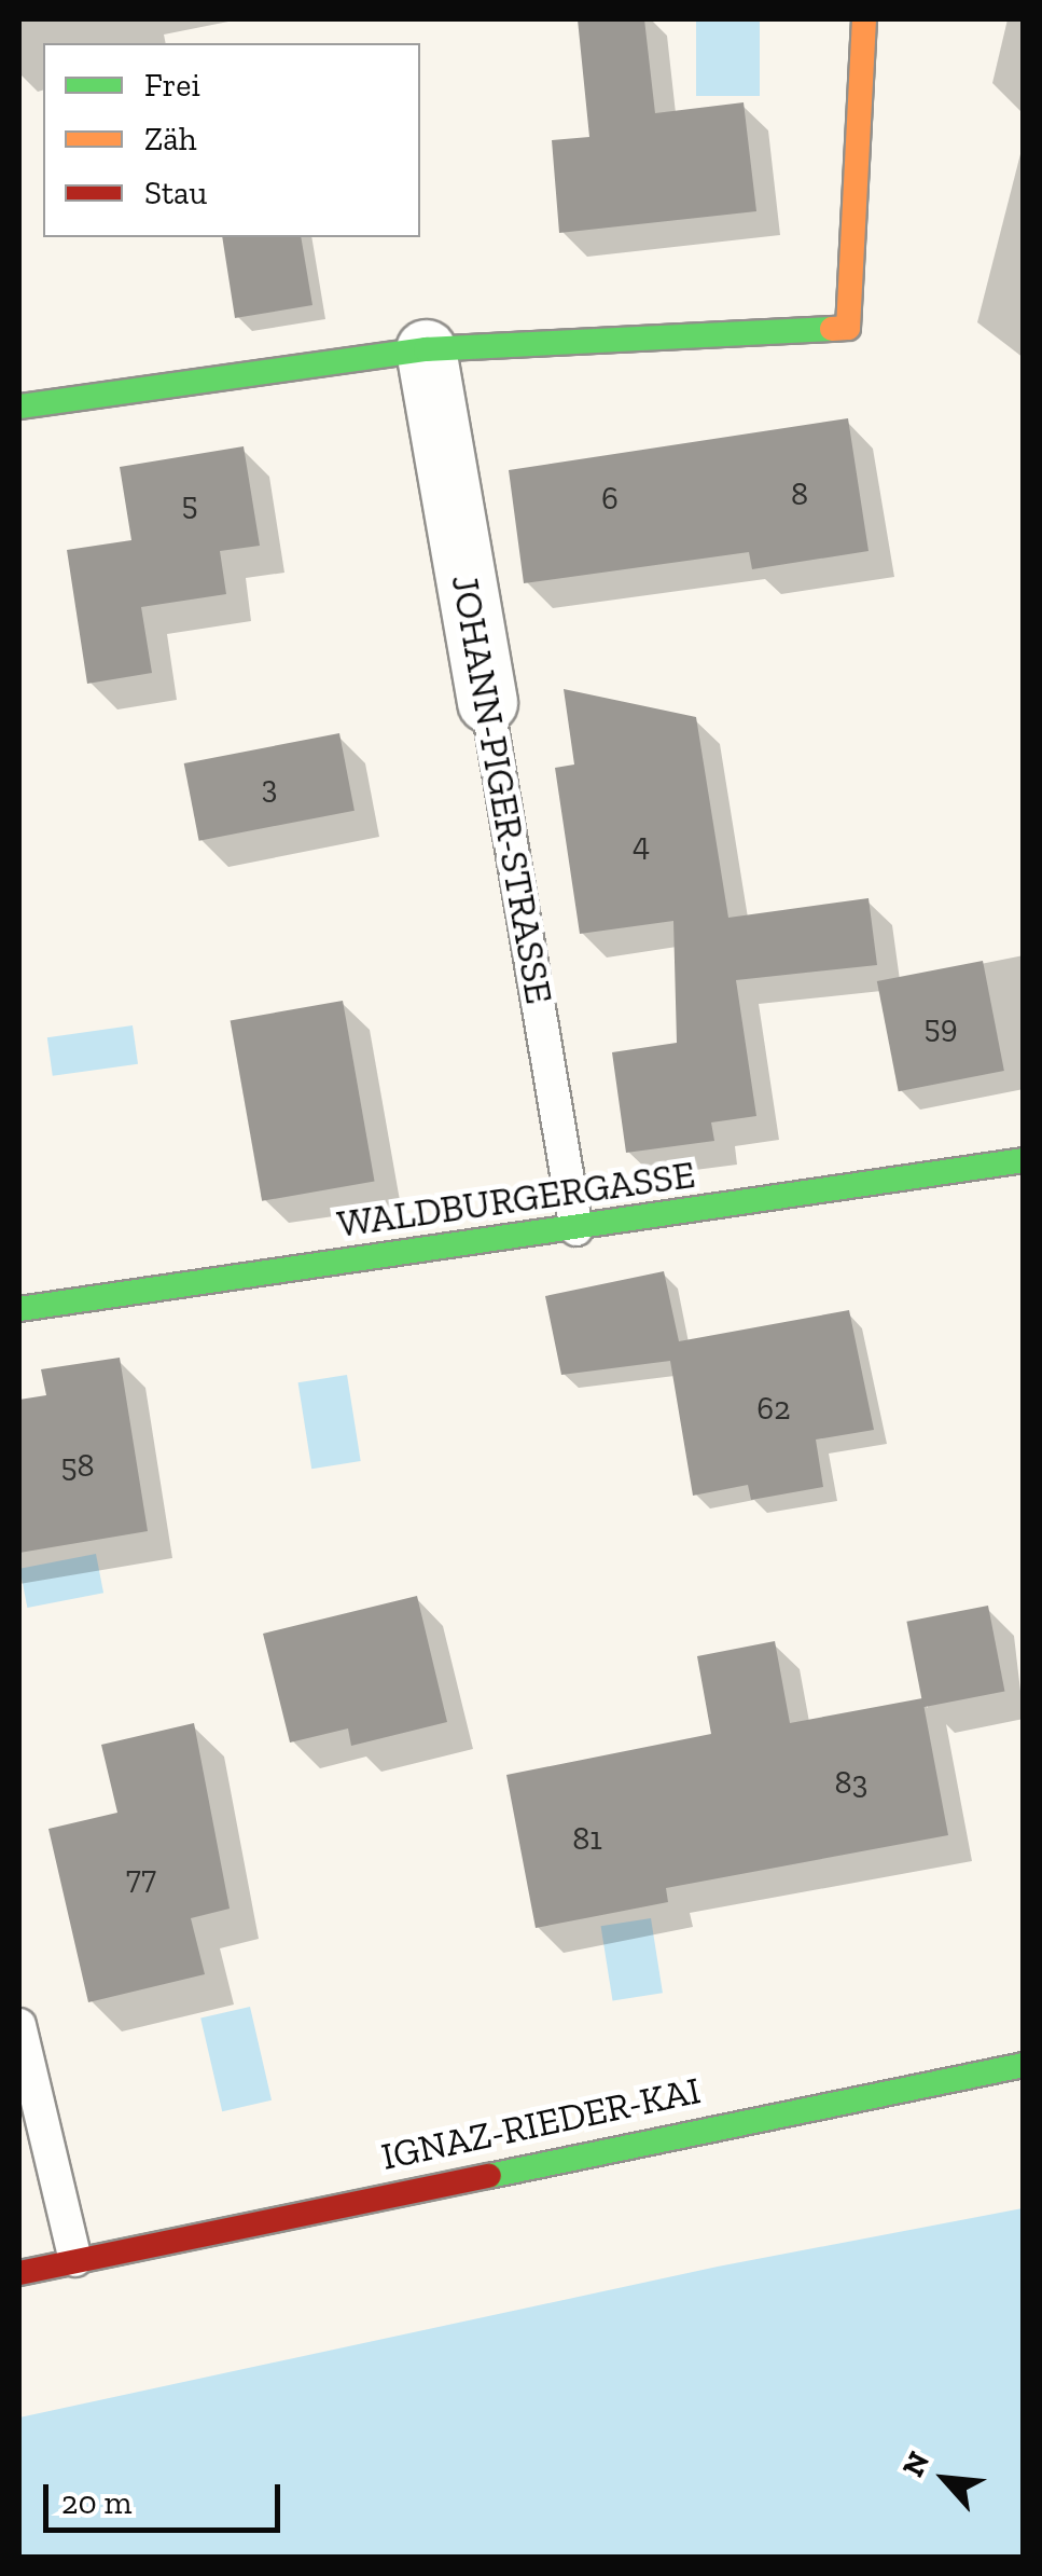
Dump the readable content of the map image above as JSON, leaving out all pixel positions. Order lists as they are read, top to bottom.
{
  "streets": {
    "street": ["JOHANN-PIGER-STRASSE", "WALDBURGERGASSE", "IGNAZ-RIEDER-KAI"]
  },
  "crossings": [
    ["JOHANN-PIGER-STRASSE", "WALDBURGERGASSE"]
  ],
  "house_numbers": [
    "8",
    "6",
    "5",
    "3",
    "4",
    "59",
    "62",
    "58",
    "83",
    "81",
    "77"
  ],
  "legend": ["Frei", "Zäh", "Stau"],
  "scale_bar": "20 m",
  "north": "top left"
}
